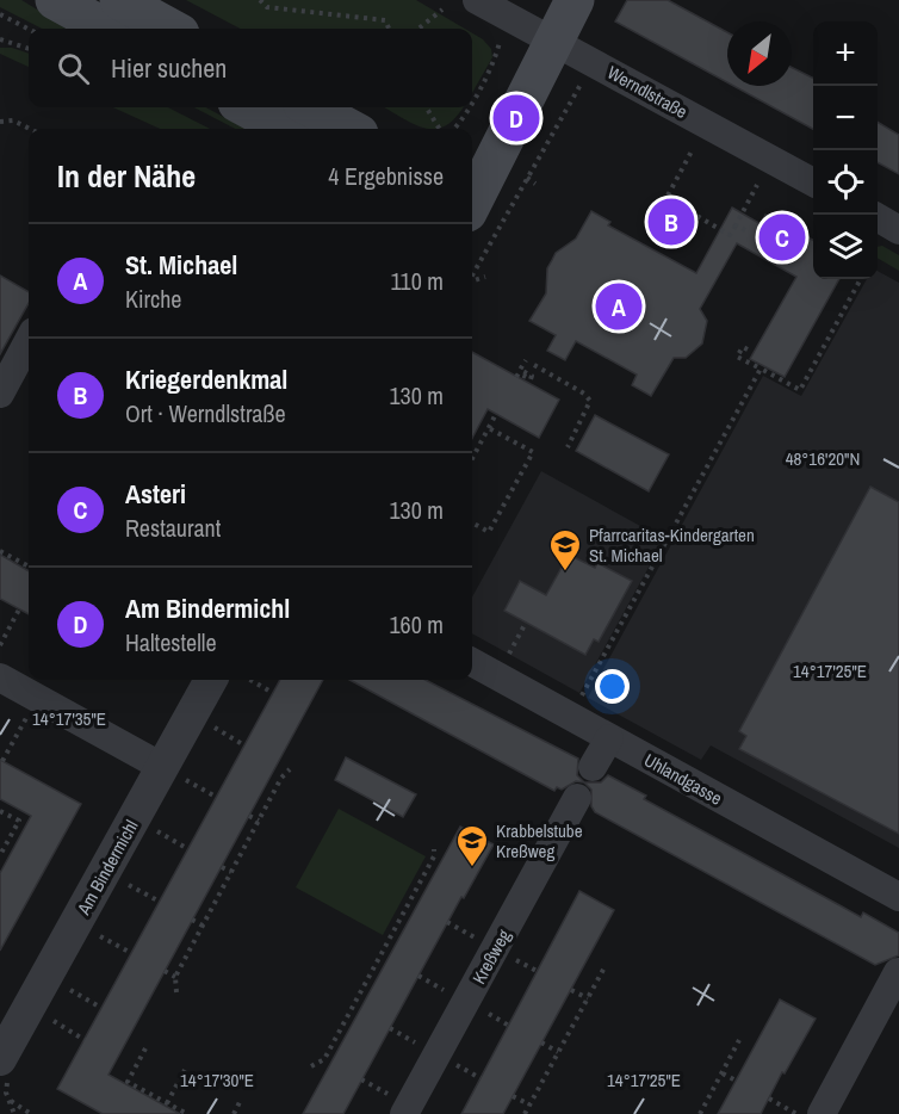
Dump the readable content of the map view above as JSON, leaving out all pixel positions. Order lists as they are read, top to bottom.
{
  "streets": {
    "street": [
      "Werndlstraße",
      "Uhlandgasse",
      "Am Bindermichl",
      "Kreßweg"
    ]
  },
  "places": {
    "school or university": ["Pfarrcaritas-Kindergarten St. Michael", "Krabbelstube Kreßweg"]
  },
  "north": "bottom left",
  "page": {
    "map_buttons": ["+", "−"],
    "search": "Hier suchen",
    "pins": [
      "D",
      "B",
      "C",
      "A"
    ],
    "heading": ["In der Nähe", "4 Ergebnisse"],
    "list": [
      {
        "mark": "A",
        "name": "St. Michael",
        "note": "Kirche",
        "value": "110 m"
      },
      {
        "mark": "B",
        "name": "Kriegerdenkmal",
        "note": "Ort · Werndlstraße",
        "value": "130 m"
      },
      {
        "mark": "C",
        "name": "Asteri",
        "note": "Restaurant",
        "value": "130 m"
      },
      {
        "mark": "D",
        "name": "Am Bindermichl",
        "note": "Haltestelle",
        "value": "160 m"
      }
    ]
  },
  "coordinates": [
    "48°16'20\"N",
    "14°17'25\"E",
    "14°17'35\"E",
    "14°17'30\"E"
  ]
}
